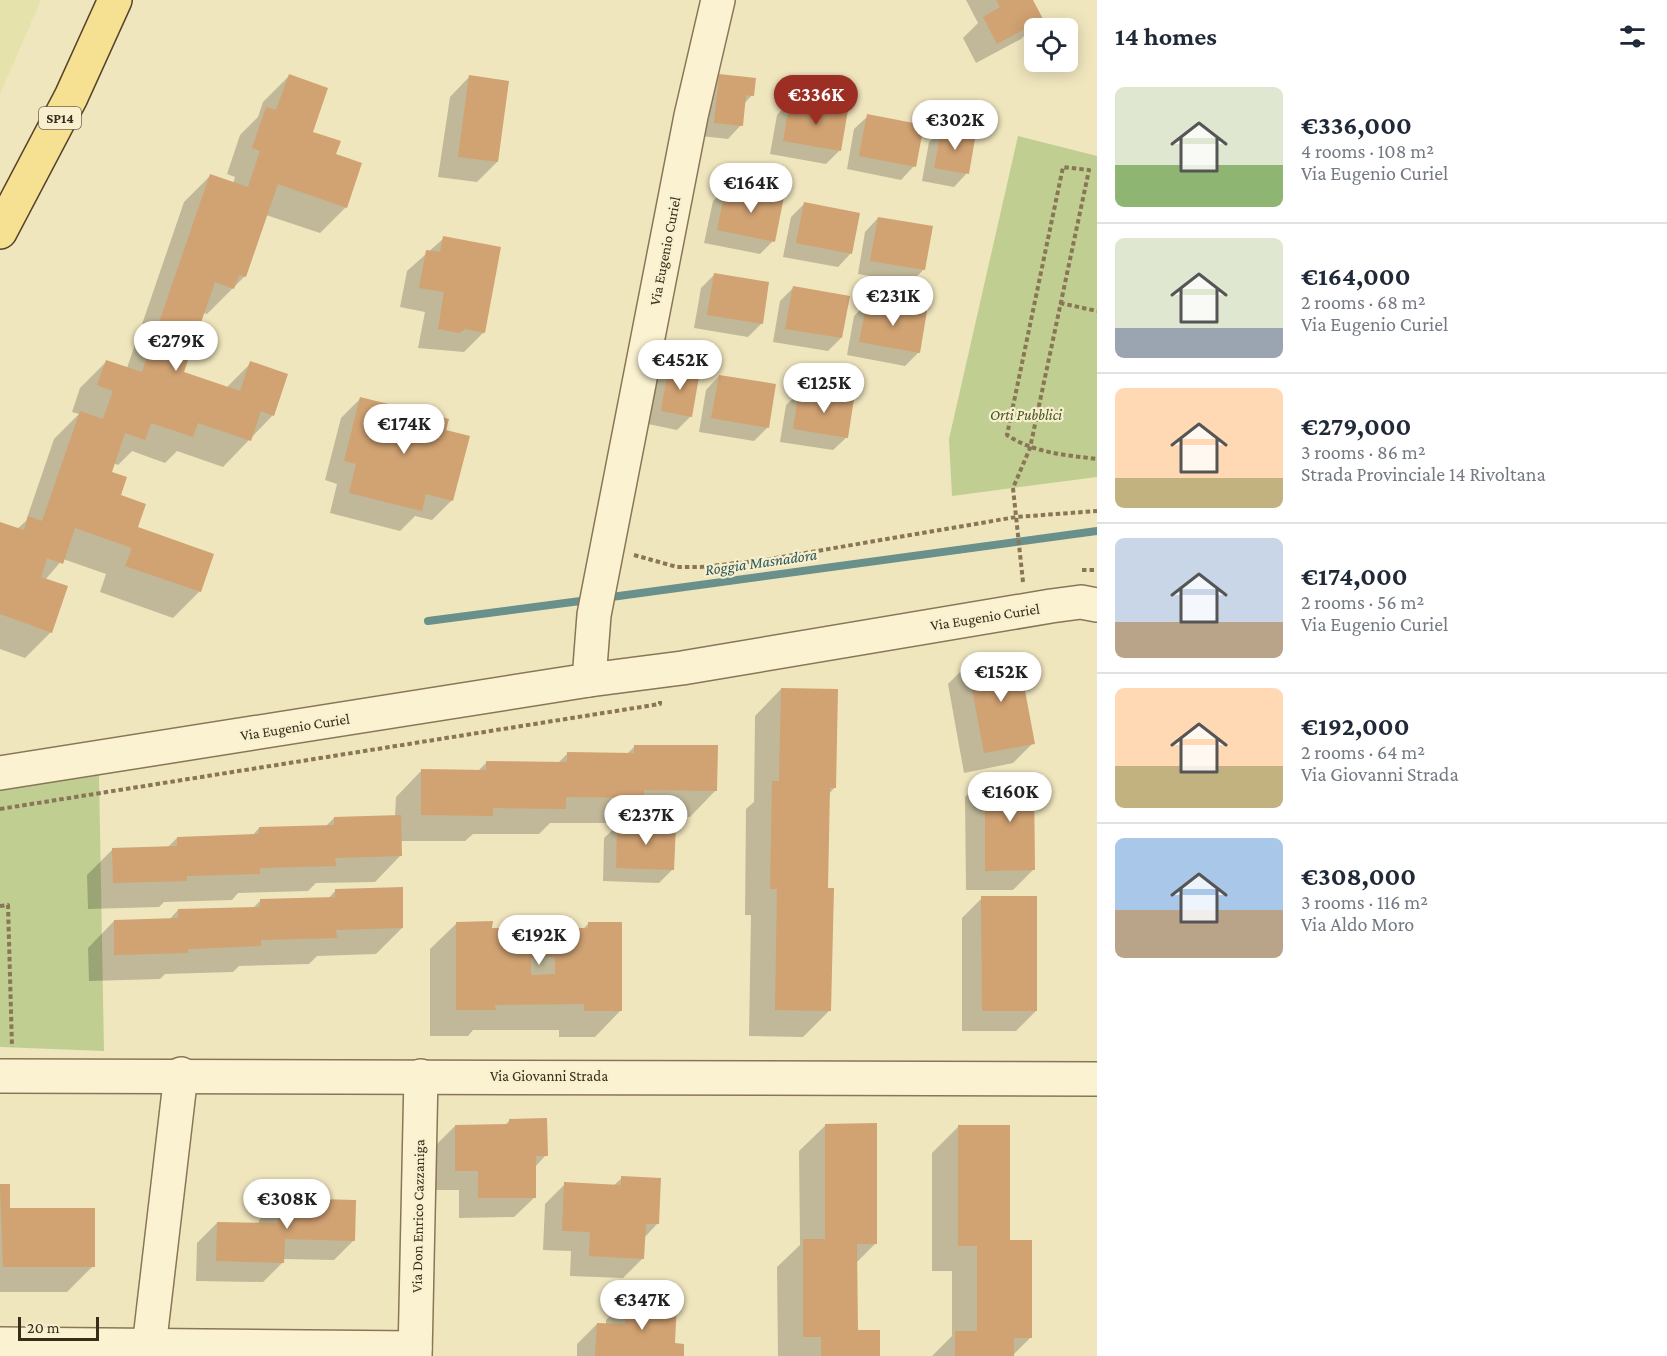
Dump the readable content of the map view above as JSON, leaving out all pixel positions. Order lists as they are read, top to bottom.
{
  "streets": {
    "main road": ["SP14"],
    "street": ["Via Eugenio Curiel", "Via Giovanni Strada", "Via Don Enrico Cazzaniga"]
  },
  "crossings": [
    ["Via Giovanni Strada", "Via Don Enrico Cazzaniga"]
  ],
  "water": ["Roggia Masnadora"],
  "parks": ["Orti Pubblici"],
  "scale_bar": "20 m",
  "page": {
    "heading": "14 homes",
    "list": [
      {
        "name": "€336,000",
        "note": "4 rooms · 108 m² · Via Eugenio Curiel"
      },
      {
        "name": "€164,000",
        "note": "2 rooms · 68 m² · Via Eugenio Curiel"
      },
      {
        "name": "€279,000",
        "note": "3 rooms · 86 m² · Strada Provinciale 14 Rivoltana"
      },
      {
        "name": "€174,000",
        "note": "2 rooms · 56 m² · Via Eugenio Curiel"
      },
      {
        "name": "€192,000",
        "note": "2 rooms · 64 m² · Via Giovanni Strada"
      },
      {
        "name": "€308,000",
        "note": "3 rooms · 116 m² · Via Aldo Moro"
      }
    ],
    "price": [
      "€336K",
      "€302K",
      "€164K",
      "€231K",
      "€279K",
      "€452K",
      "€125K",
      "€174K",
      "€152K",
      "€160K",
      "€237K",
      "€192K",
      "€308K",
      "€347K"
    ],
    "scale": "20 m"
  }
}
